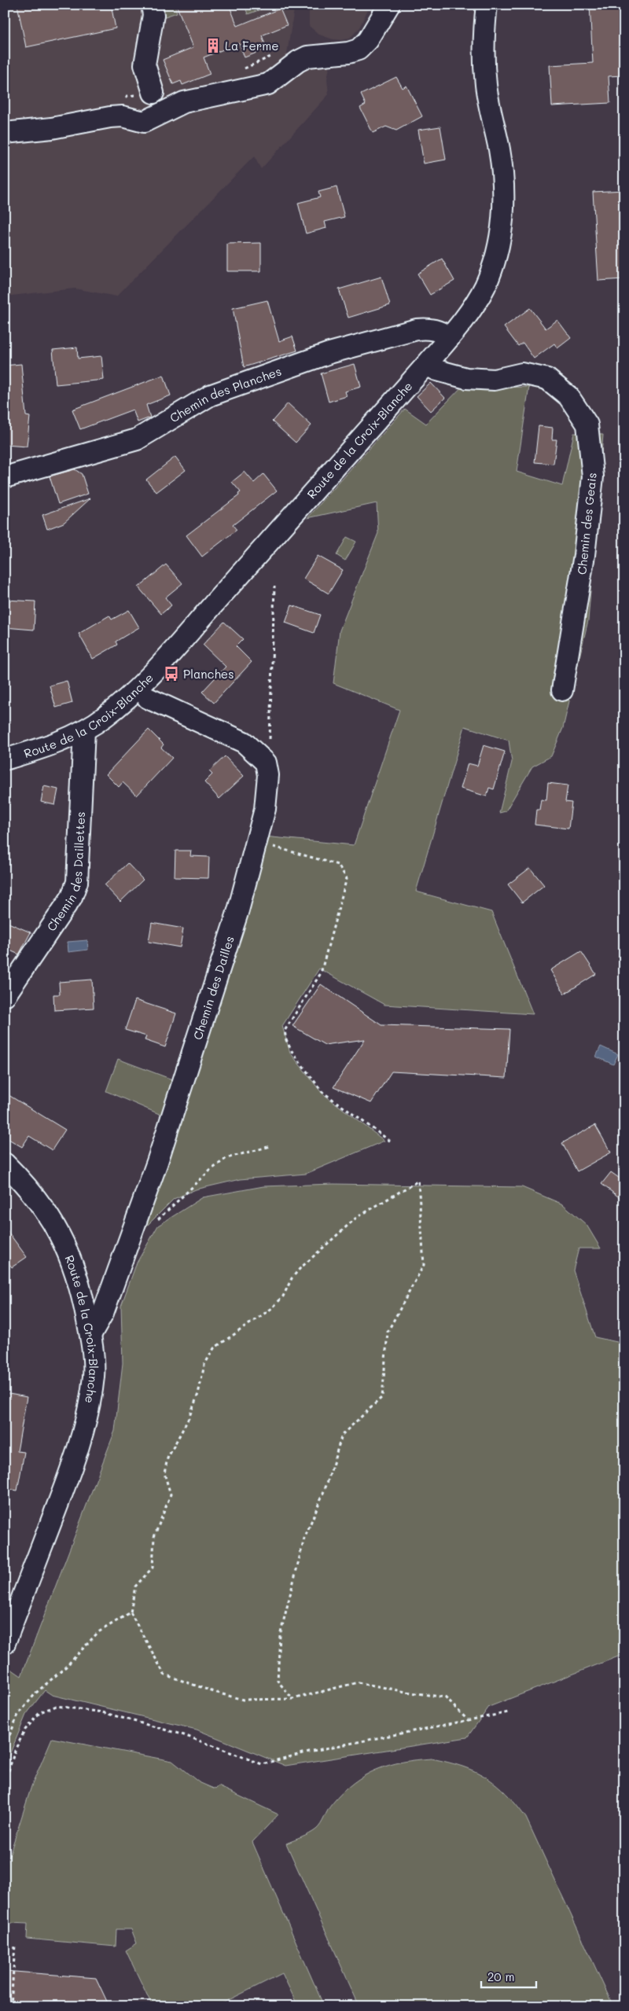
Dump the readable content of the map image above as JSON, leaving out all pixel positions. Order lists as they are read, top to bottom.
{
  "streets": {
    "street": [
      "Chemin des Planches",
      "Route de la Croix-Blanche",
      "Chemin des Geais",
      "Chemin des Daillettes",
      "Chemin des Dailles"
    ]
  },
  "crossings": [
    ["Chemin des Planches", "Route de la Croix-Blanche"],
    ["Route de la Croix-Blanche", "Chemin des Geais"],
    ["Route de la Croix-Blanche", "Chemin des Daillettes"],
    ["Route de la Croix-Blanche", "Chemin des Dailles"]
  ],
  "places": {
    "building": ["La Ferme"],
    "bus stop": ["Planches"]
  },
  "scale_bar": "20 m"
}
